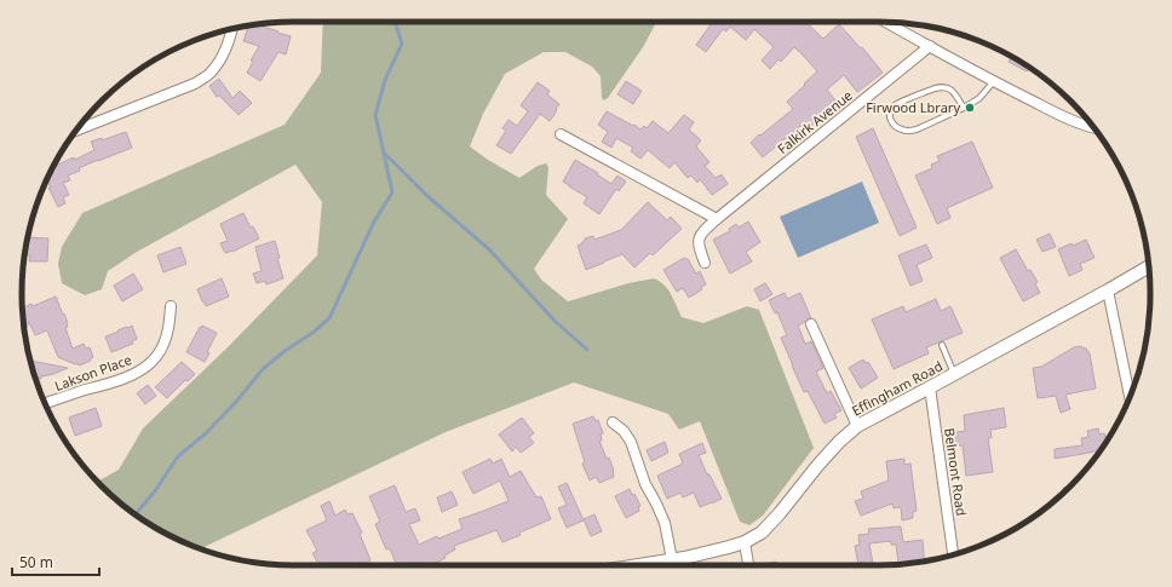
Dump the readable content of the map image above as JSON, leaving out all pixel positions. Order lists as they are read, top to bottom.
{
  "streets": {
    "street": [
      "Falkirk Avenue",
      "Lakson Place",
      "Effingham Road",
      "Belmont Road"
    ]
  },
  "crossings": [
    ["Effingham Road", "Belmont Road"]
  ],
  "places": ["Firwood Lbrary"],
  "scale_bar": "50 m"
}
